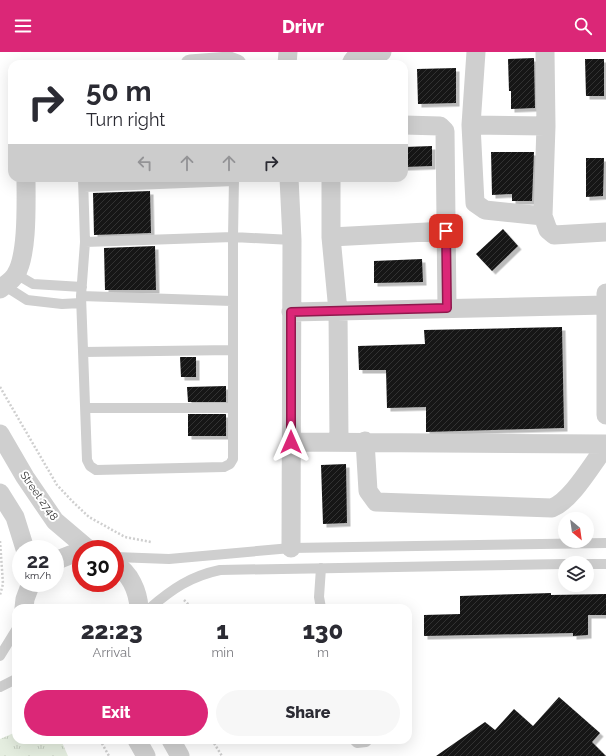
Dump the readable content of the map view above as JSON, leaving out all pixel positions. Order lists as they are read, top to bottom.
{
  "streets": {
    "street": ["Street 2748"]
  },
  "north": "bottom right",
  "page": {
    "header": "Drivr",
    "turn": ["50 m", "Turn right"],
    "speed": "22 km/h",
    "limit": "30",
    "eta": [
      "22:23",
      "Arrival",
      "1",
      "min",
      "130",
      "m"
    ],
    "buttons": ["Exit", "Share"]
  }
}
